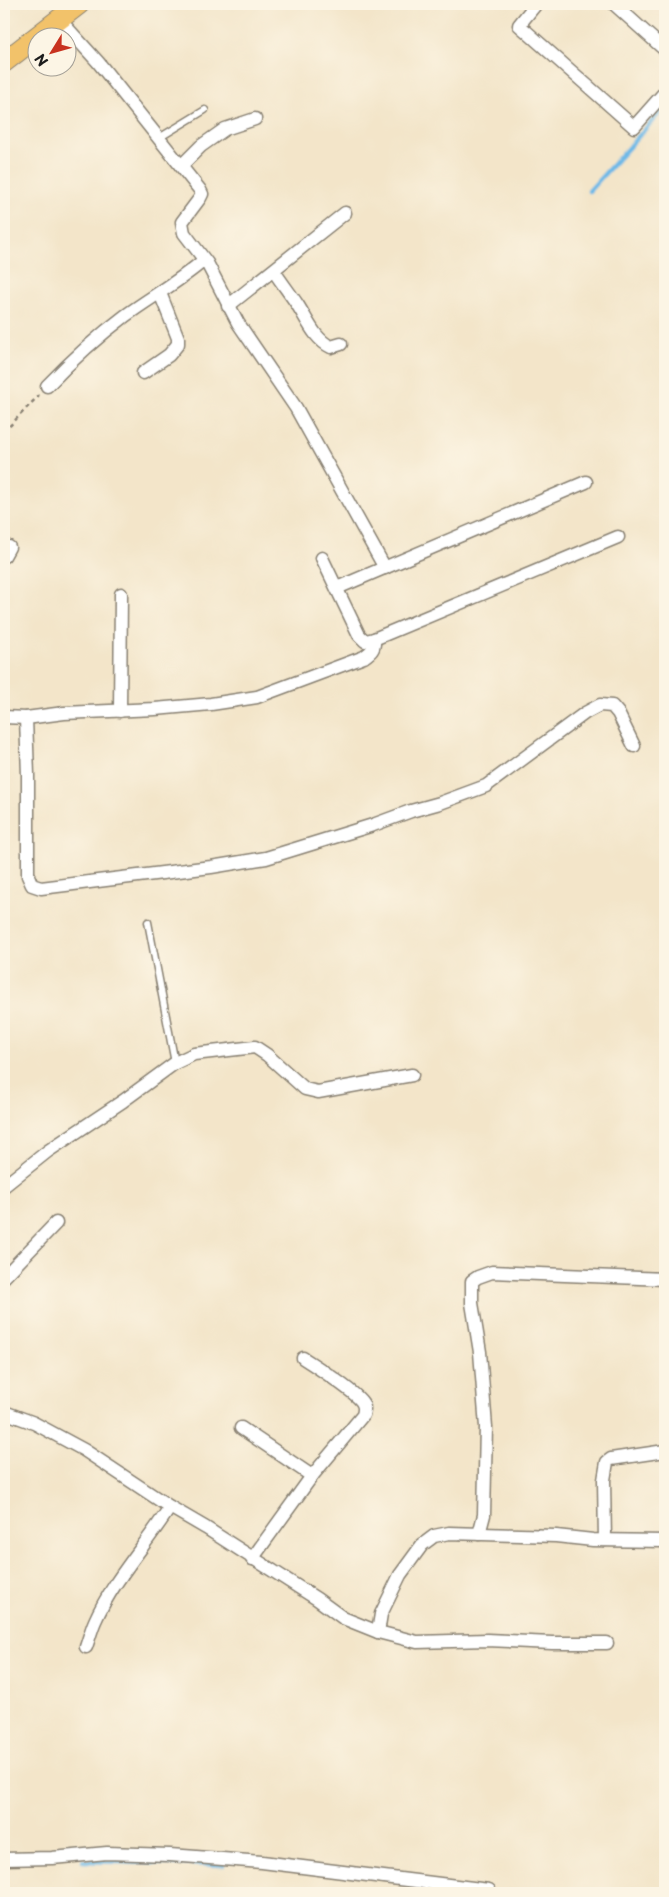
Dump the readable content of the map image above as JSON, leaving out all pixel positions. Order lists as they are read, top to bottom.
{
  "north": "bottom left"
}
